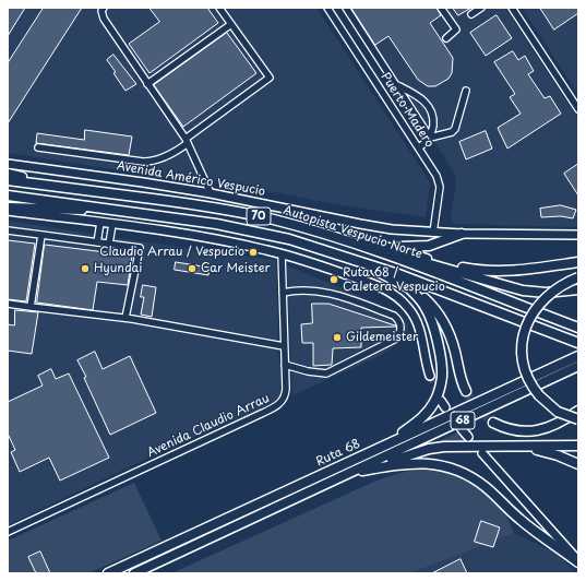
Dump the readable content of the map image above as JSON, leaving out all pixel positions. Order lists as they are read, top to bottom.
{
  "streets": {
    "highway": [
      "70",
      "Autopista Vespucio Norte",
      "68",
      "Ruta 68"
    ],
    "main road": ["Avenida Américo Vespucio"],
    "street": ["Puerto Madero", "Avenida Claudio Arrau"]
  },
  "crossings": [
    ["Puerto Madero", "Avenida Américo Vespucio"]
  ],
  "places": [
    "Claudio Arrau / Vespucio",
    "Hyundai",
    "Car Meister",
    "Ruta 68 / Caletera Vespucio",
    "Gildemeister"
  ]
}
